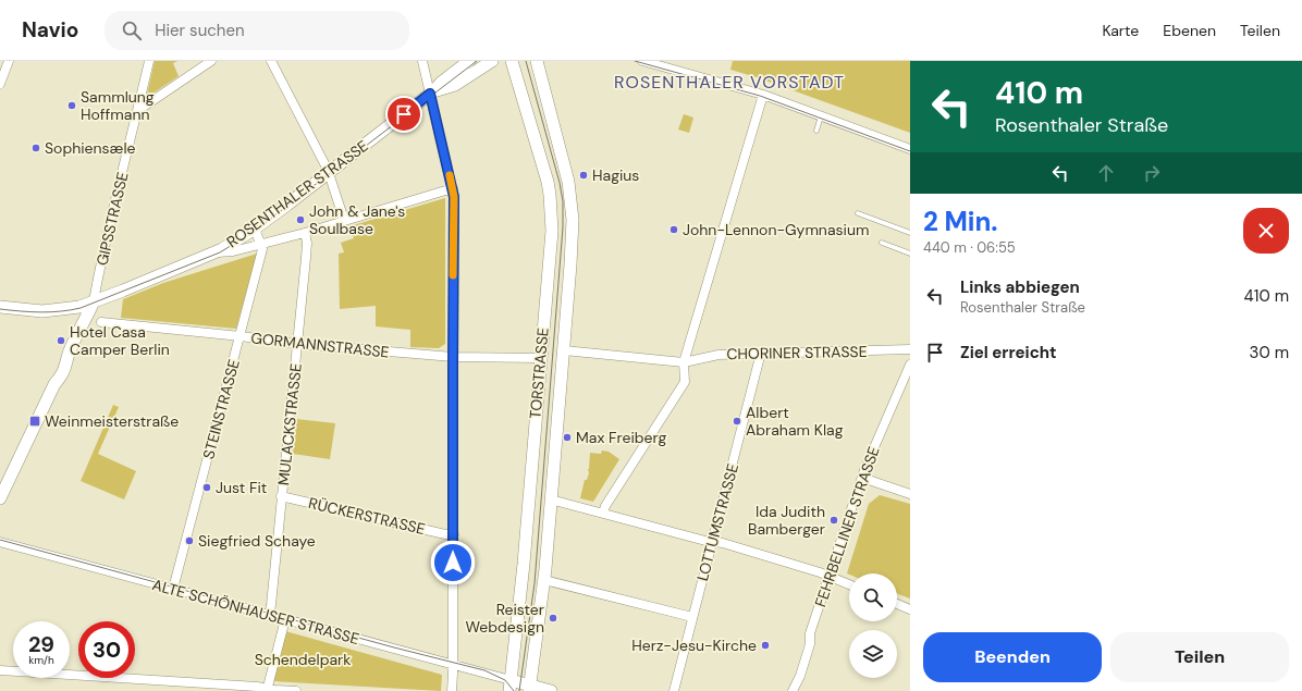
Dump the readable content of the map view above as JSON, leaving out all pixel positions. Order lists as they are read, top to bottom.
{
  "streets": {
    "main road": ["ROSENTHALER STRASSE", "TORSTRASSE"],
    "street": [
      "GIPSSTRASSE",
      "GORMANNSTRASSE",
      "CHORINER STRASSE",
      "STEINSTRASSE",
      "MULACKSTRASSE",
      "RÜCKERSTRASSE",
      "LOTTUMSTRASSE",
      "FEHRBELLINER STRASSE",
      "ALTE SCHÖNHAUSER STRASSE"
    ]
  },
  "crossings": [
    ["ROSENTHALER STRASSE", "GIPSSTRASSE"],
    ["ROSENTHALER STRASSE", "STEINSTRASSE"],
    ["GORMANNSTRASSE", "TORSTRASSE"],
    ["GORMANNSTRASSE", "STEINSTRASSE"],
    ["GORMANNSTRASSE", "MULACKSTRASSE"],
    ["CHORINER STRASSE", "LOTTUMSTRASSE"],
    ["TORSTRASSE", "ALTE SCHÖNHAUSER STRASSE"],
    ["STEINSTRASSE", "ALTE SCHÖNHAUSER STRASSE"],
    ["MULACKSTRASSE", "RÜCKERSTRASSE"],
    ["MULACKSTRASSE", "ALTE SCHÖNHAUSER STRASSE"]
  ],
  "districts": ["ROSENTHALER VORSTADT"],
  "parks": ["Schendelpark"],
  "places": {
    "other": [
      "Sammlung Hoffmann",
      "Sophiensæle",
      "Hagius",
      "John & Jane's Soulbase",
      "John-Lennon-Gymnasium",
      "Hotel Casa Camper Berlin",
      "Albert Abraham Klag",
      "Max Freiberg",
      "Just Fit",
      "Ida Judith Bamberger",
      "Siegfried Schaye",
      "Reister Webdesign",
      "Herz-Jesu-Kirche"
    ],
    "transit": ["Weinmeisterstraße"]
  },
  "page": {
    "header": "Navio",
    "search": "Hier suchen",
    "nav": ["Karte", "Ebenen", "Teilen"],
    "turn": ["410 m", "Rosenthaler Straße"],
    "heading": ["2 Min.", "440 m · 06:55"],
    "list": [
      {
        "name": "Links abbiegen",
        "note": "Rosenthaler Straße",
        "value": "410 m"
      },
      {
        "name": "Ziel erreicht",
        "value": "30 m"
      }
    ],
    "speed": "29 km/h",
    "limit": "30",
    "buttons": ["Beenden", "Teilen"]
  }
}
